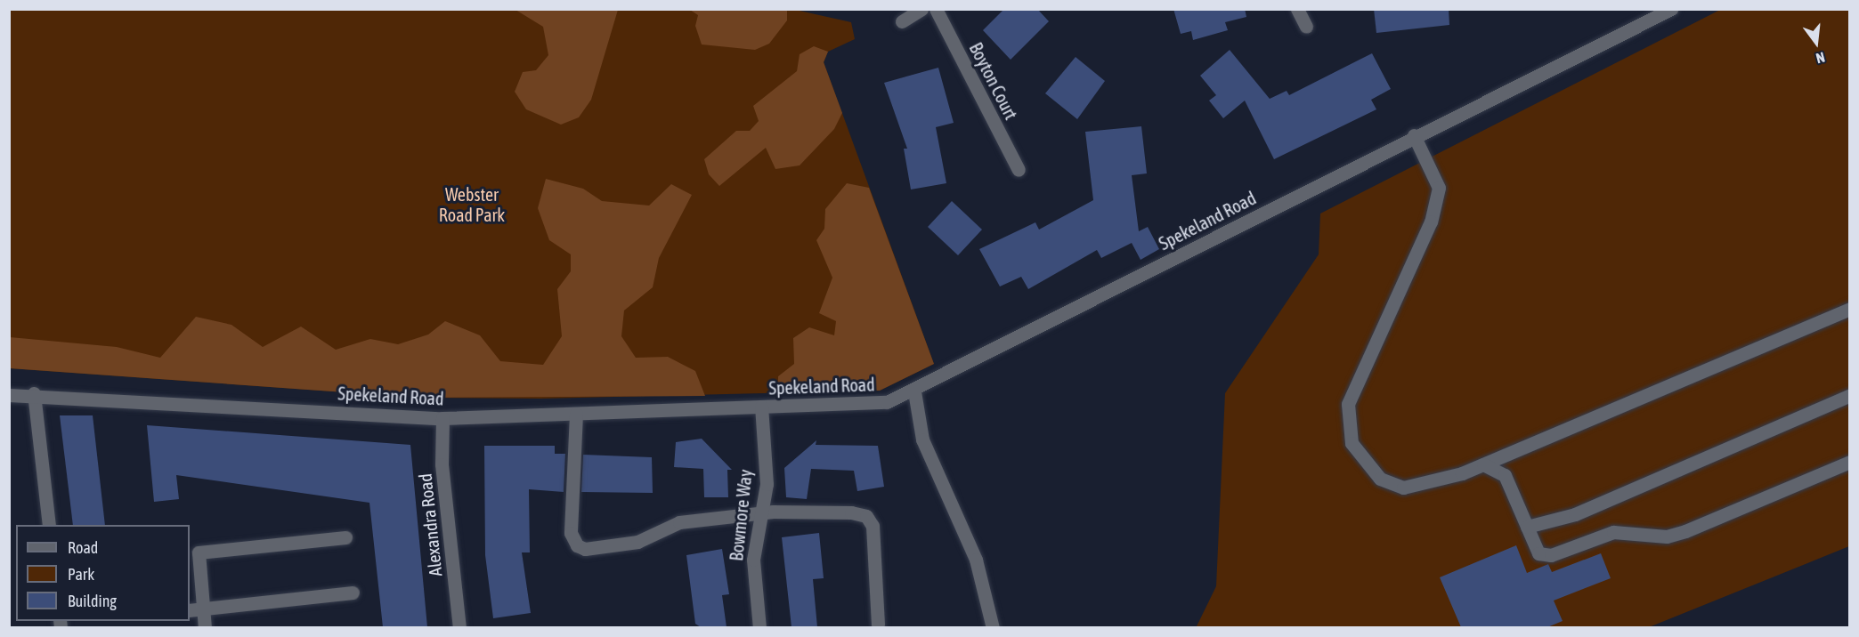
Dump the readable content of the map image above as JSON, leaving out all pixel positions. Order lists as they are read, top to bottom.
{
  "streets": {
    "street": [
      "Boyton Court",
      "Spekeland Road",
      "Bowmore Way",
      "Alexandra Road"
    ]
  },
  "crossings": [
    ["Spekeland Road", "Bowmore Way"],
    ["Spekeland Road", "Alexandra Road"]
  ],
  "parks": ["Webster Road Park"],
  "legend": ["Road", "Park", "Building"],
  "north": "bottom"
}
